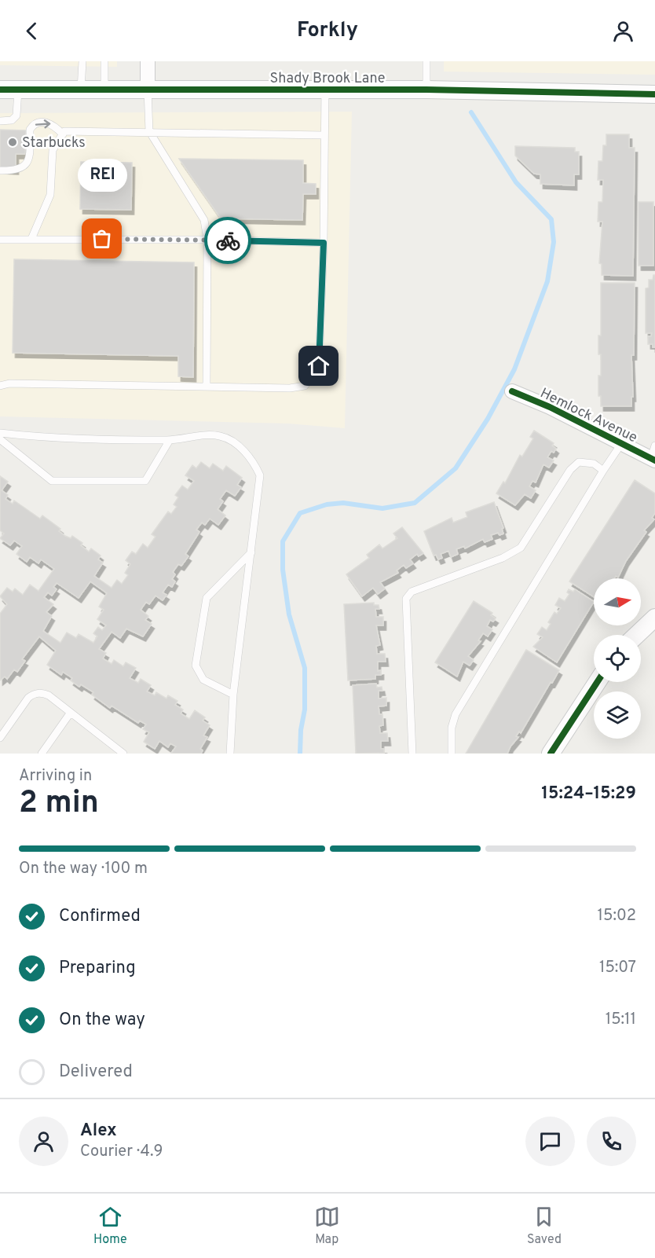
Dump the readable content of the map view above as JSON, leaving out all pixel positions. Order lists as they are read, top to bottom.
{
  "streets": {
    "street": ["Shady Brook Lane", "Hemlock Avenue"]
  },
  "places": ["Starbucks", "REI"],
  "north": "right",
  "page": {
    "header": "Forkly",
    "bubble": "REI",
    "heading": ["2 min", "Arriving in", "15:24–15:29"],
    "panel": ["Alex", "Courier · 4.9"],
    "bar": "On the way · 100 m",
    "list": [
      ["Confirmed", "15:02"],
      ["Preparing", "15:07"],
      ["On the way", "15:11"],
      "Delivered"
    ],
    "tabs": ["Home", "Map", "Saved"]
  }
}
